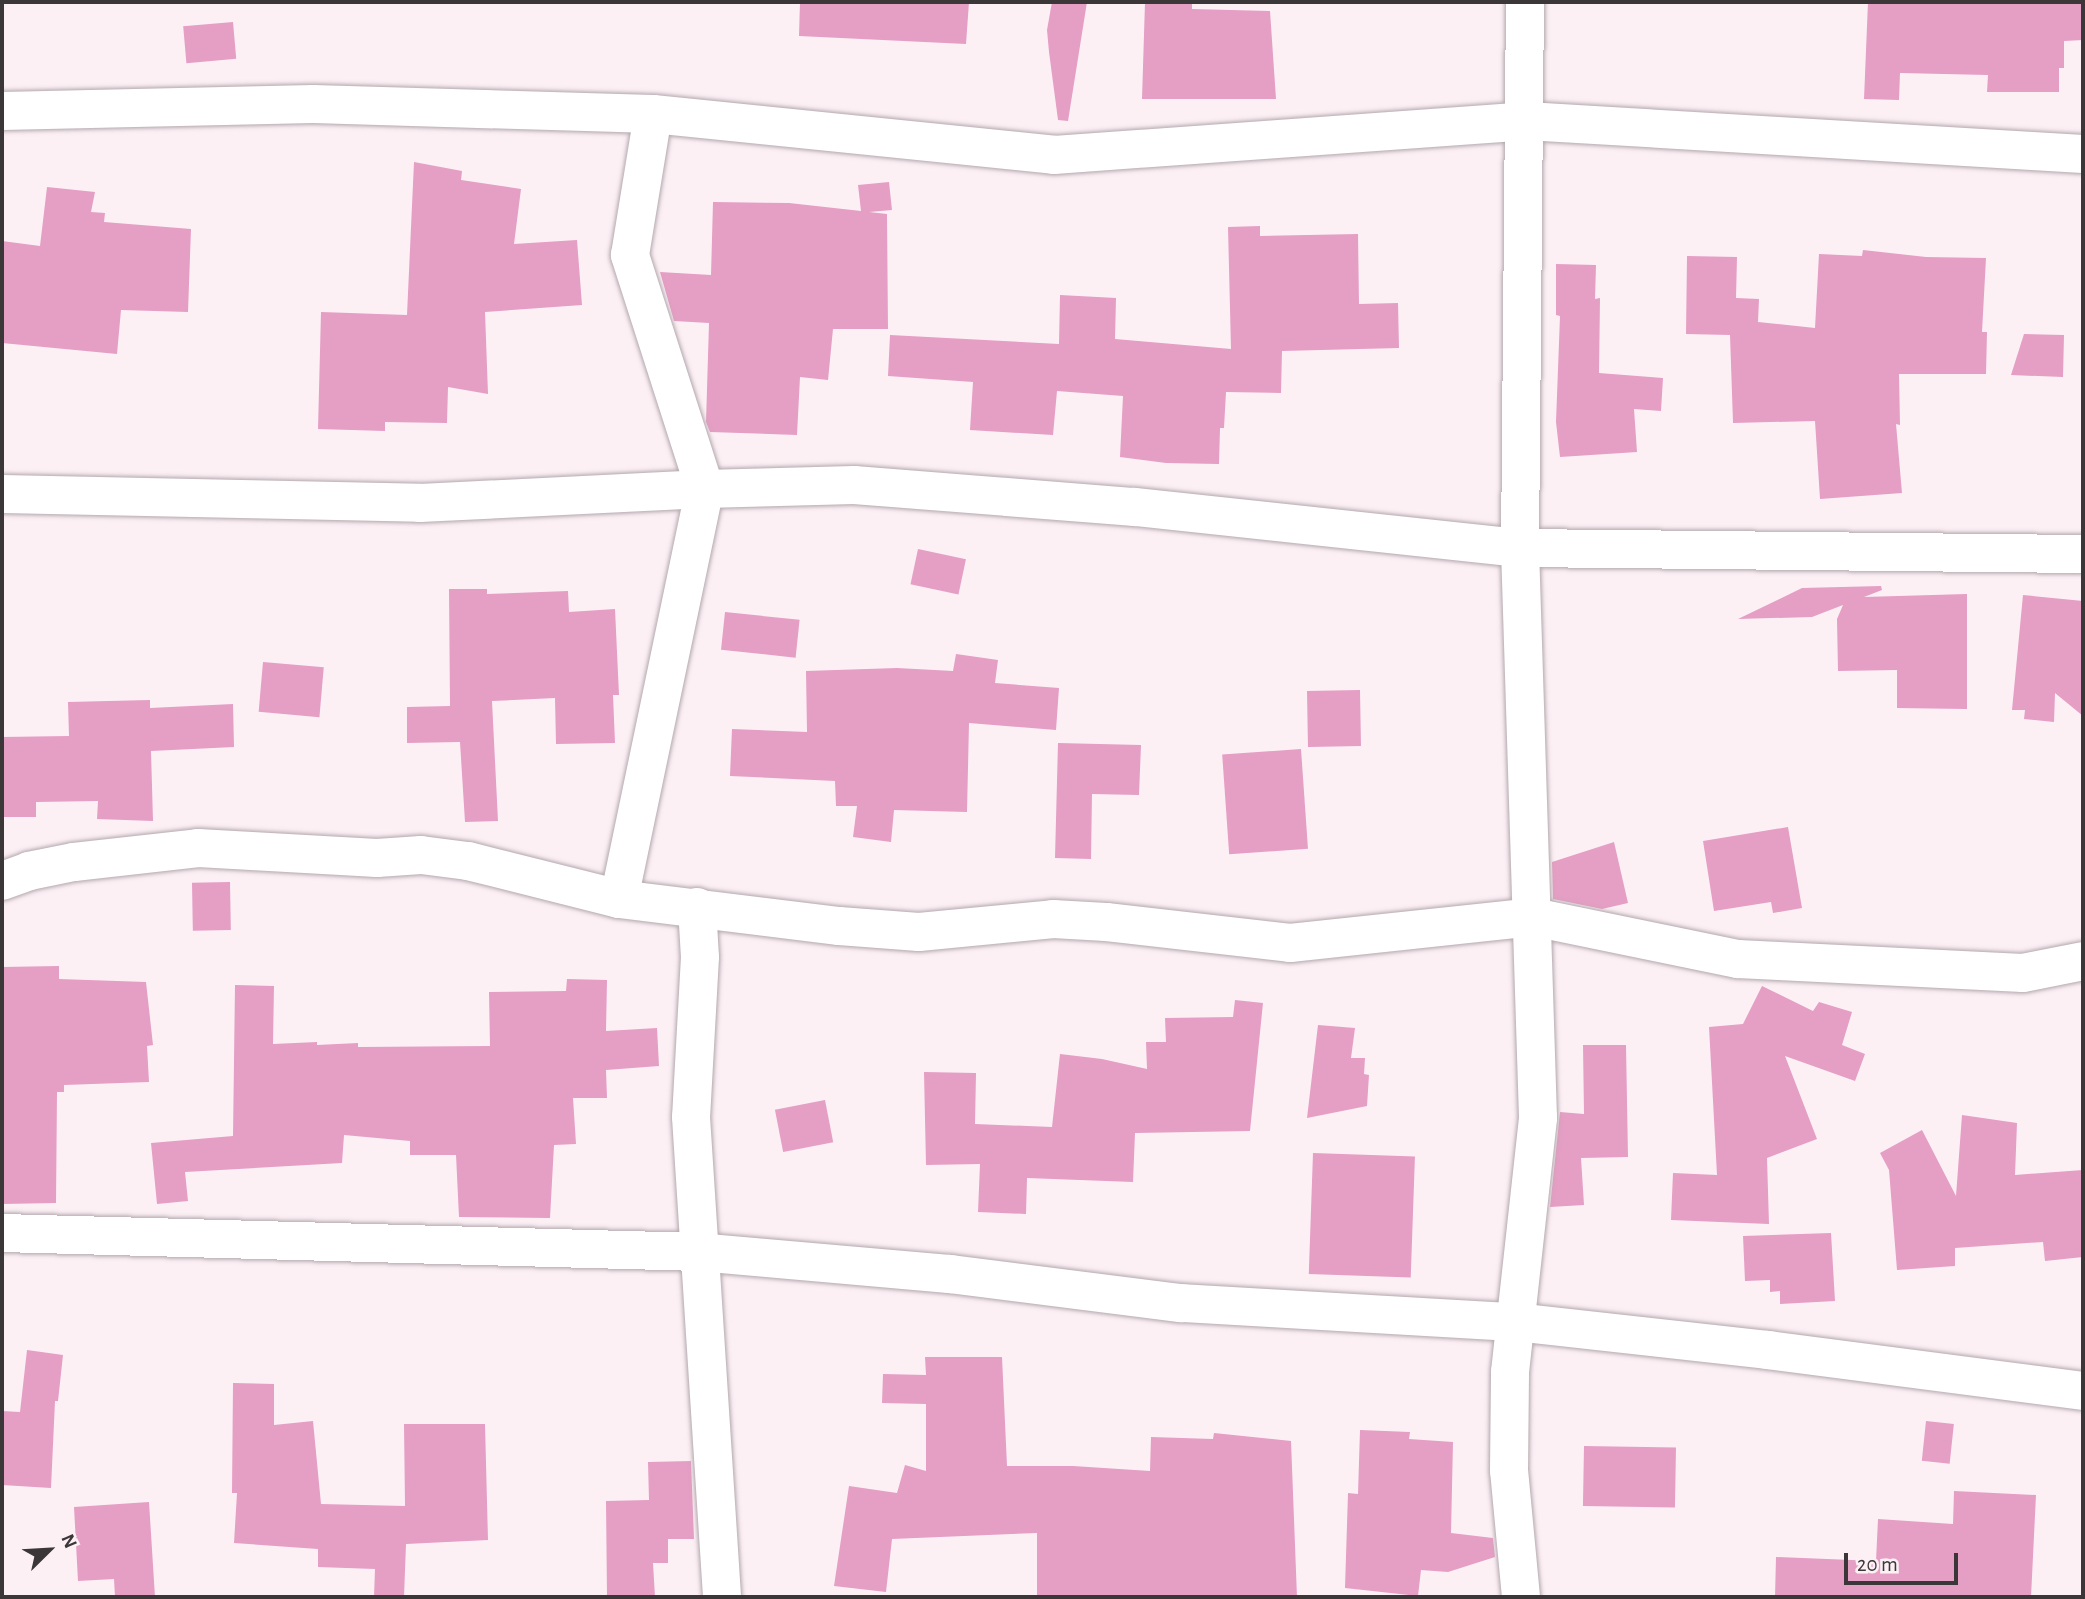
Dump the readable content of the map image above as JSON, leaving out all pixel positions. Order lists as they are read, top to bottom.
{
  "scale_bar": "20 m",
  "north": "top right"
}
